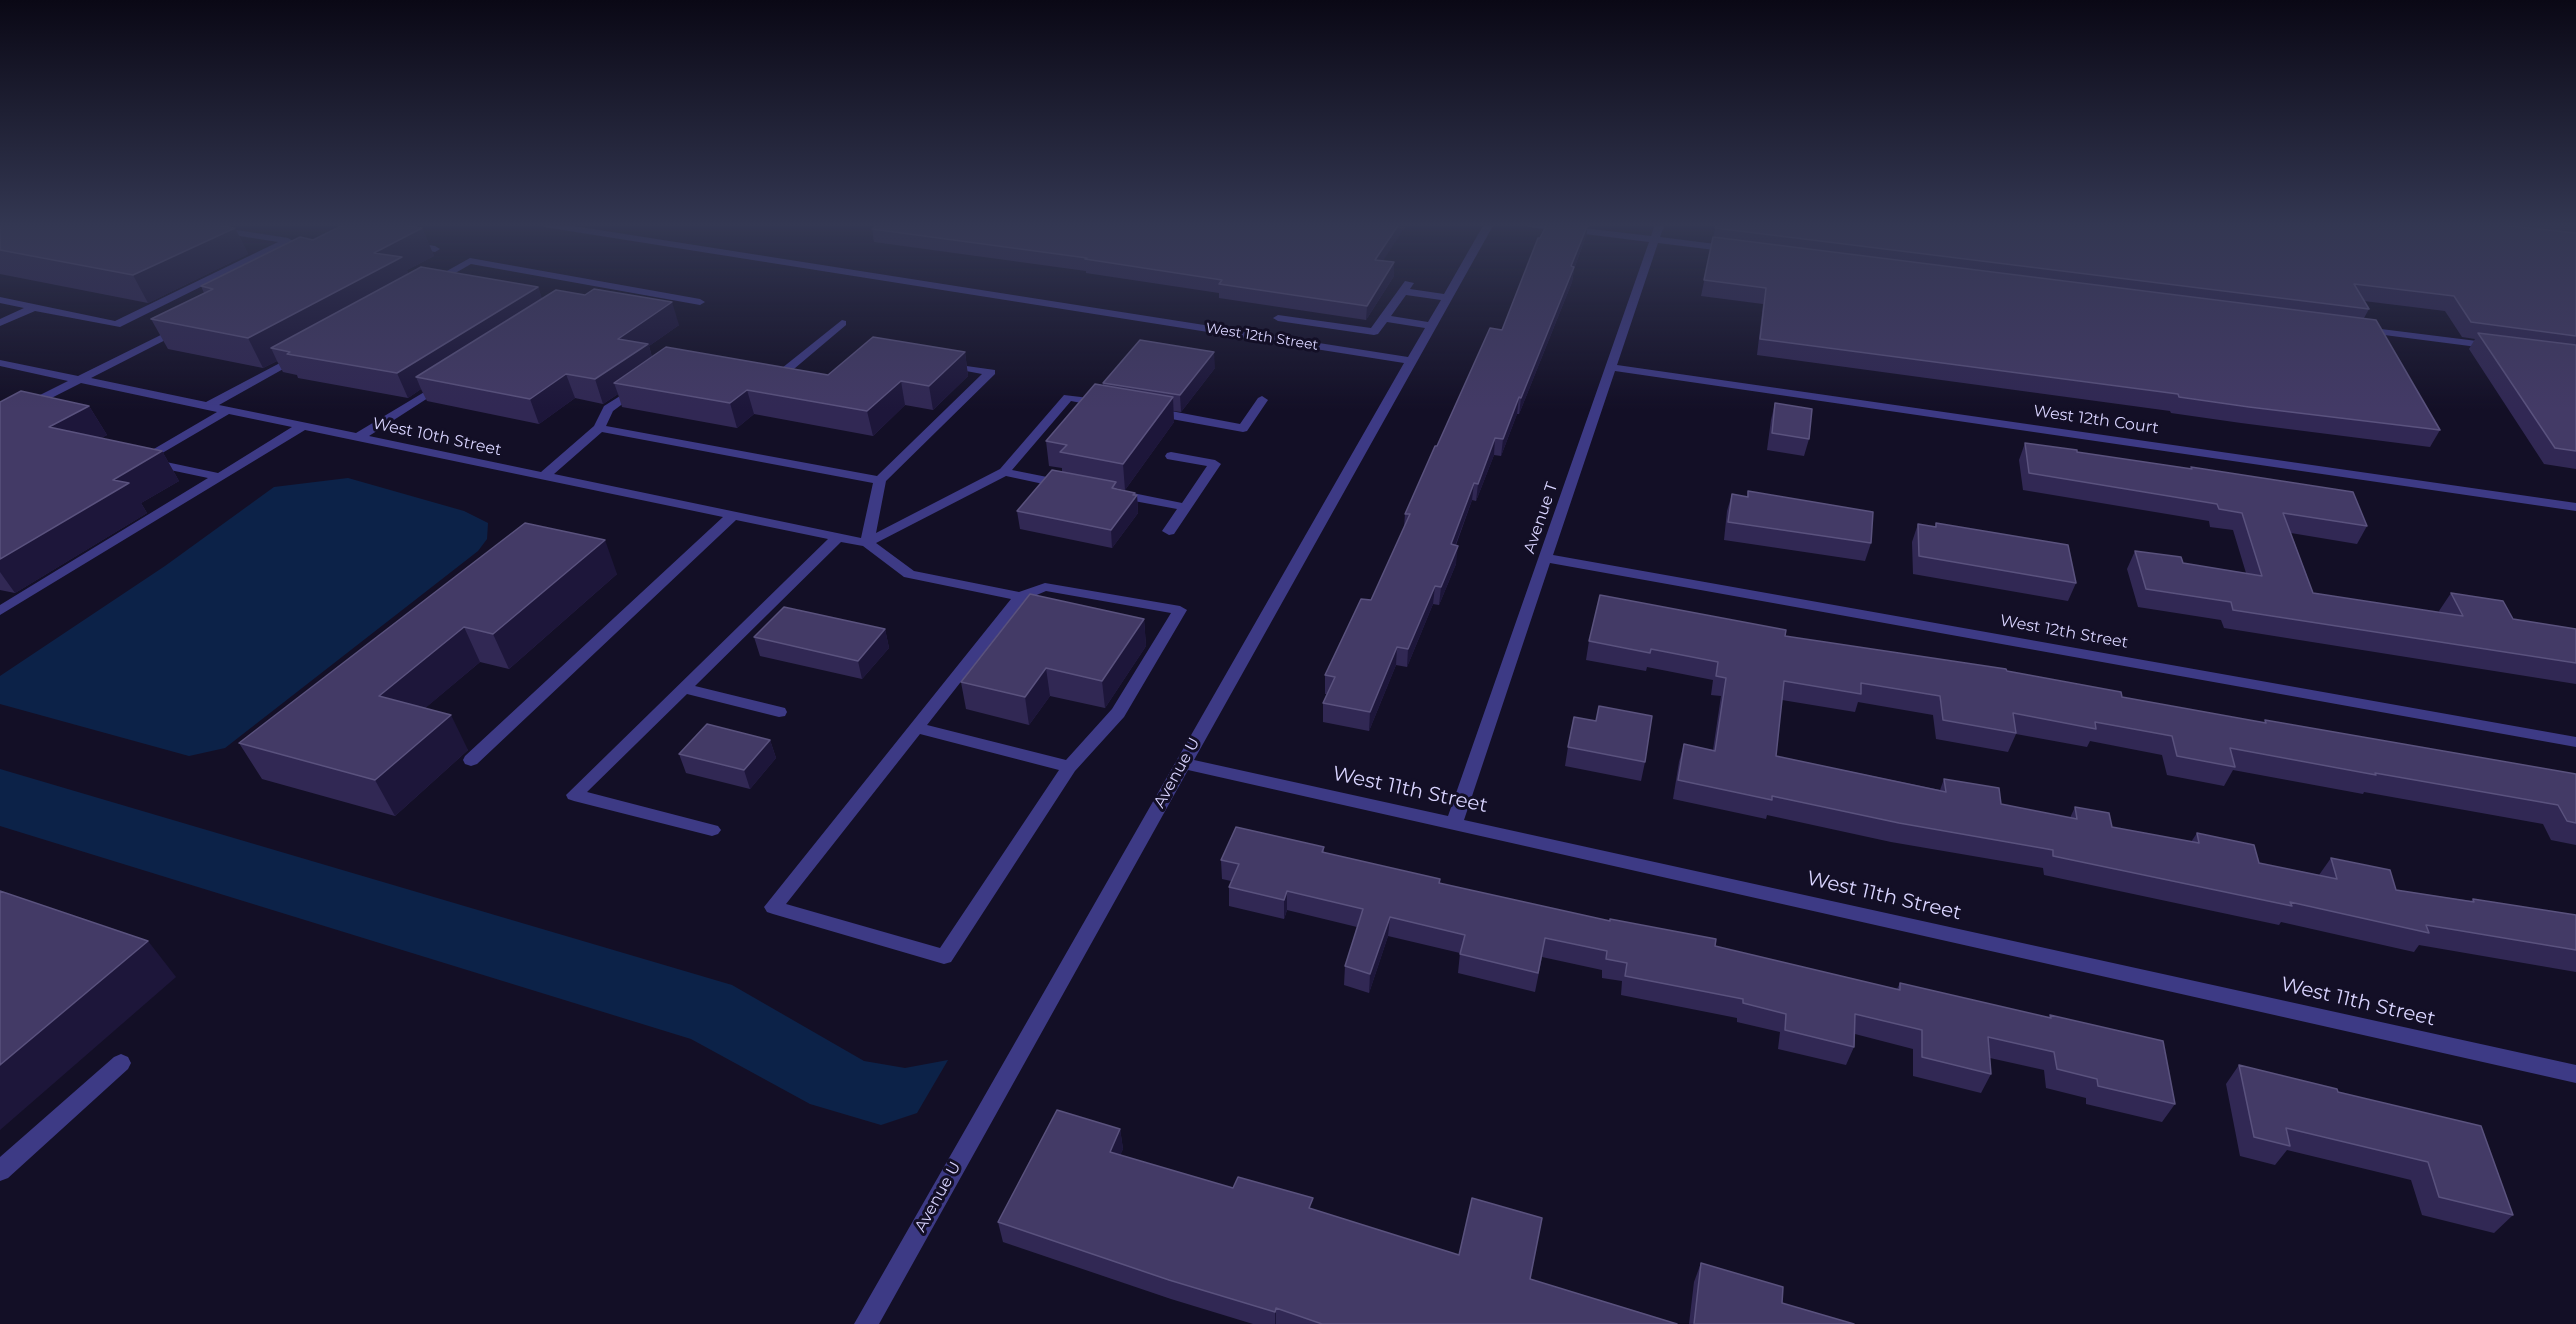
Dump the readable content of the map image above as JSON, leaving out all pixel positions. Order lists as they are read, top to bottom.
{
  "streets": {
    "street": [
      "West 12th Street",
      "West 12th Court",
      "West 10th Street",
      "Avenue T",
      "Avenue U",
      "West 11th Street"
    ]
  },
  "crossings": [
    ["West 12th Street", "Avenue T"],
    ["West 12th Street", "Avenue U"],
    ["West 12th Court", "Avenue T"],
    ["Avenue T", "West 11th Street"],
    ["Avenue U", "West 11th Street"]
  ]
}
